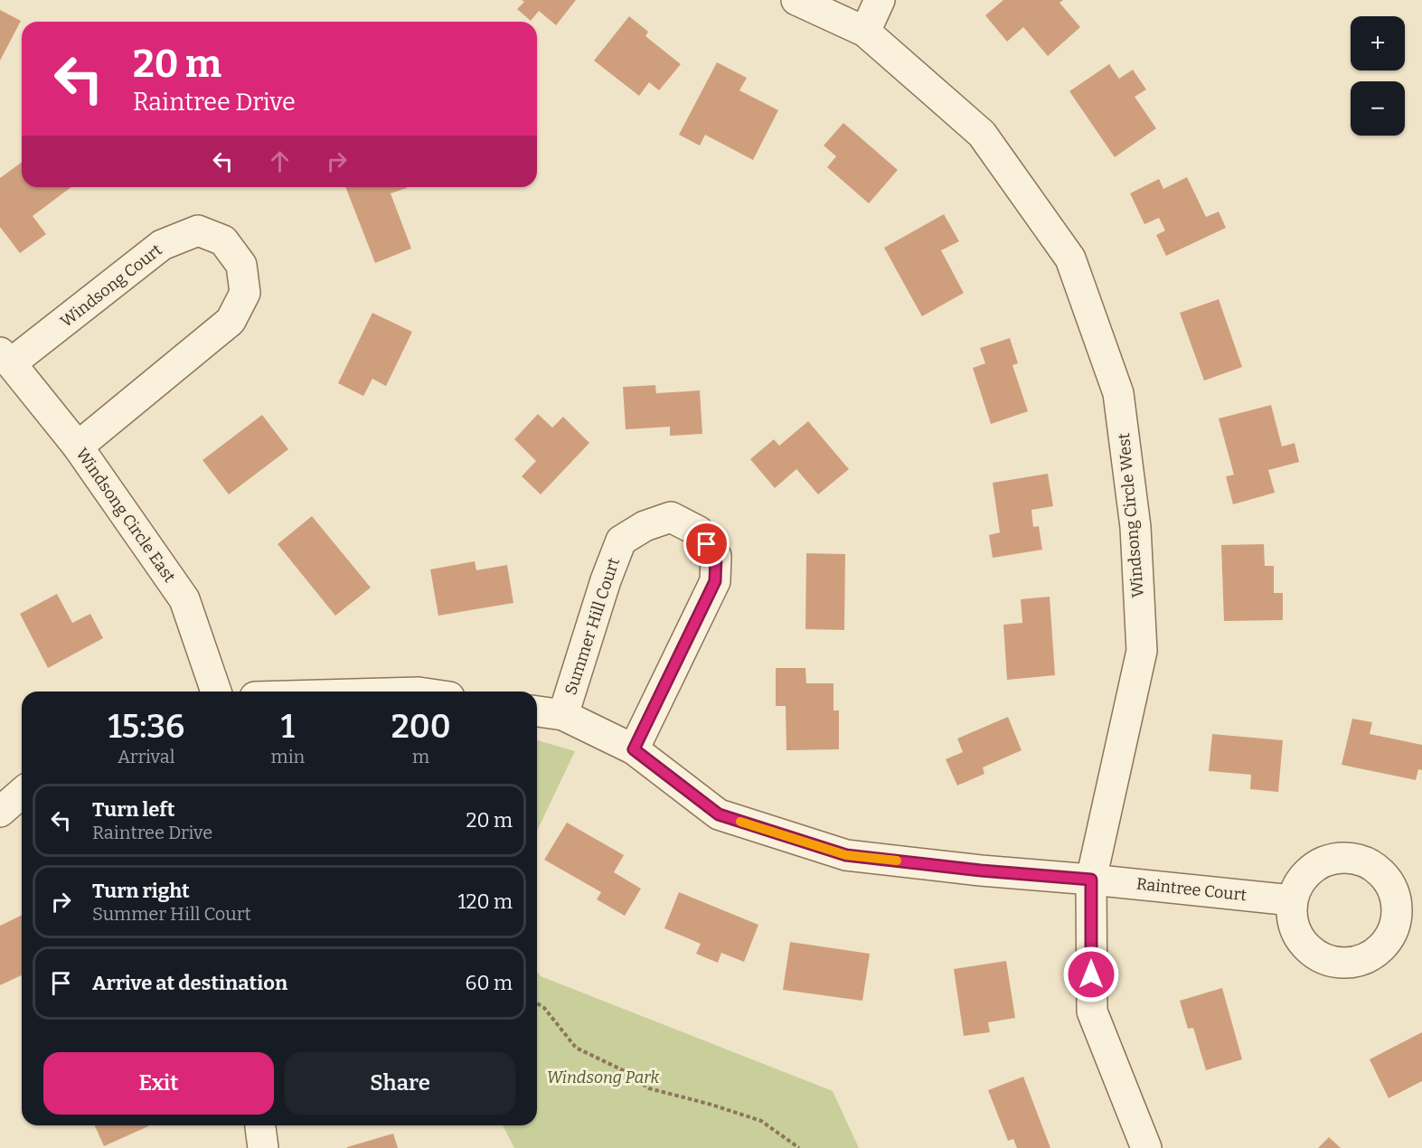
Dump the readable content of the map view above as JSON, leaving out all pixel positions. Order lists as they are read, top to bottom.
{
  "streets": {
    "street": [
      "Windsong Court",
      "Windsong Circle East",
      "Windsong Circle West",
      "Summer Hill Court",
      "Raintree Court"
    ]
  },
  "crossings": [
    ["Windsong Court", "Windsong Circle East"],
    ["Windsong Circle West", "Raintree Court"],
    ["Summer Hill Court", "Raintree Court"]
  ],
  "parks": ["Windsong Park"],
  "page": {
    "map_buttons": ["+", "−"],
    "turn": ["20 m", "Raintree Drive"],
    "eta": [
      "15:36",
      "Arrival",
      "1",
      "min",
      "200",
      "m"
    ],
    "list": [
      {
        "name": "Turn left",
        "note": "Raintree Drive",
        "value": "20 m"
      },
      {
        "name": "Turn right",
        "note": "Summer Hill Court",
        "value": "120 m"
      },
      {
        "name": "Arrive at destination",
        "value": "60 m"
      }
    ],
    "buttons": ["Exit", "Share"]
  }
}
